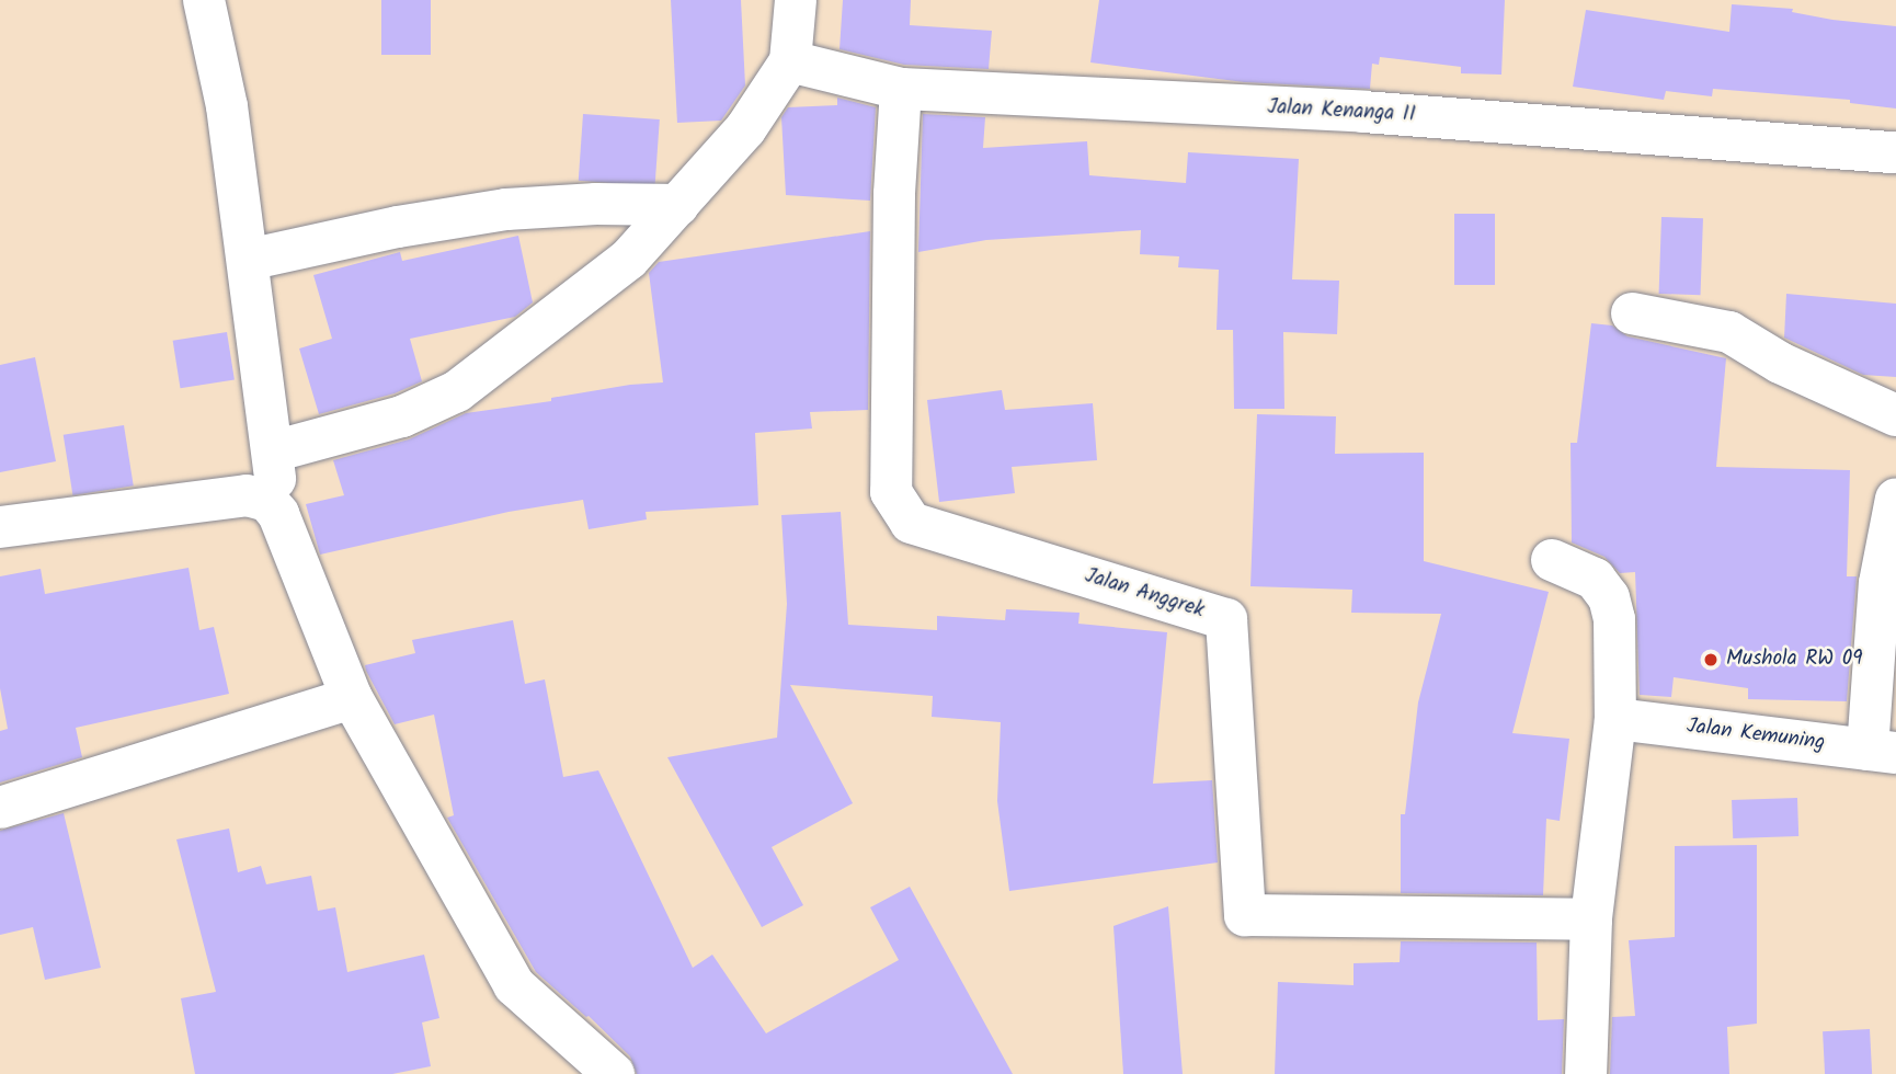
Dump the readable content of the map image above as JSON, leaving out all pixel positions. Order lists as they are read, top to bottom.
{
  "streets": {
    "street": ["Jalan Kenanga II", "Jalan Anggrek", "Jalan Kemuning"]
  },
  "crossings": [
    ["Jalan Kenanga II", "Jalan Anggrek"]
  ],
  "places": ["Mushola RW 09"]
}
